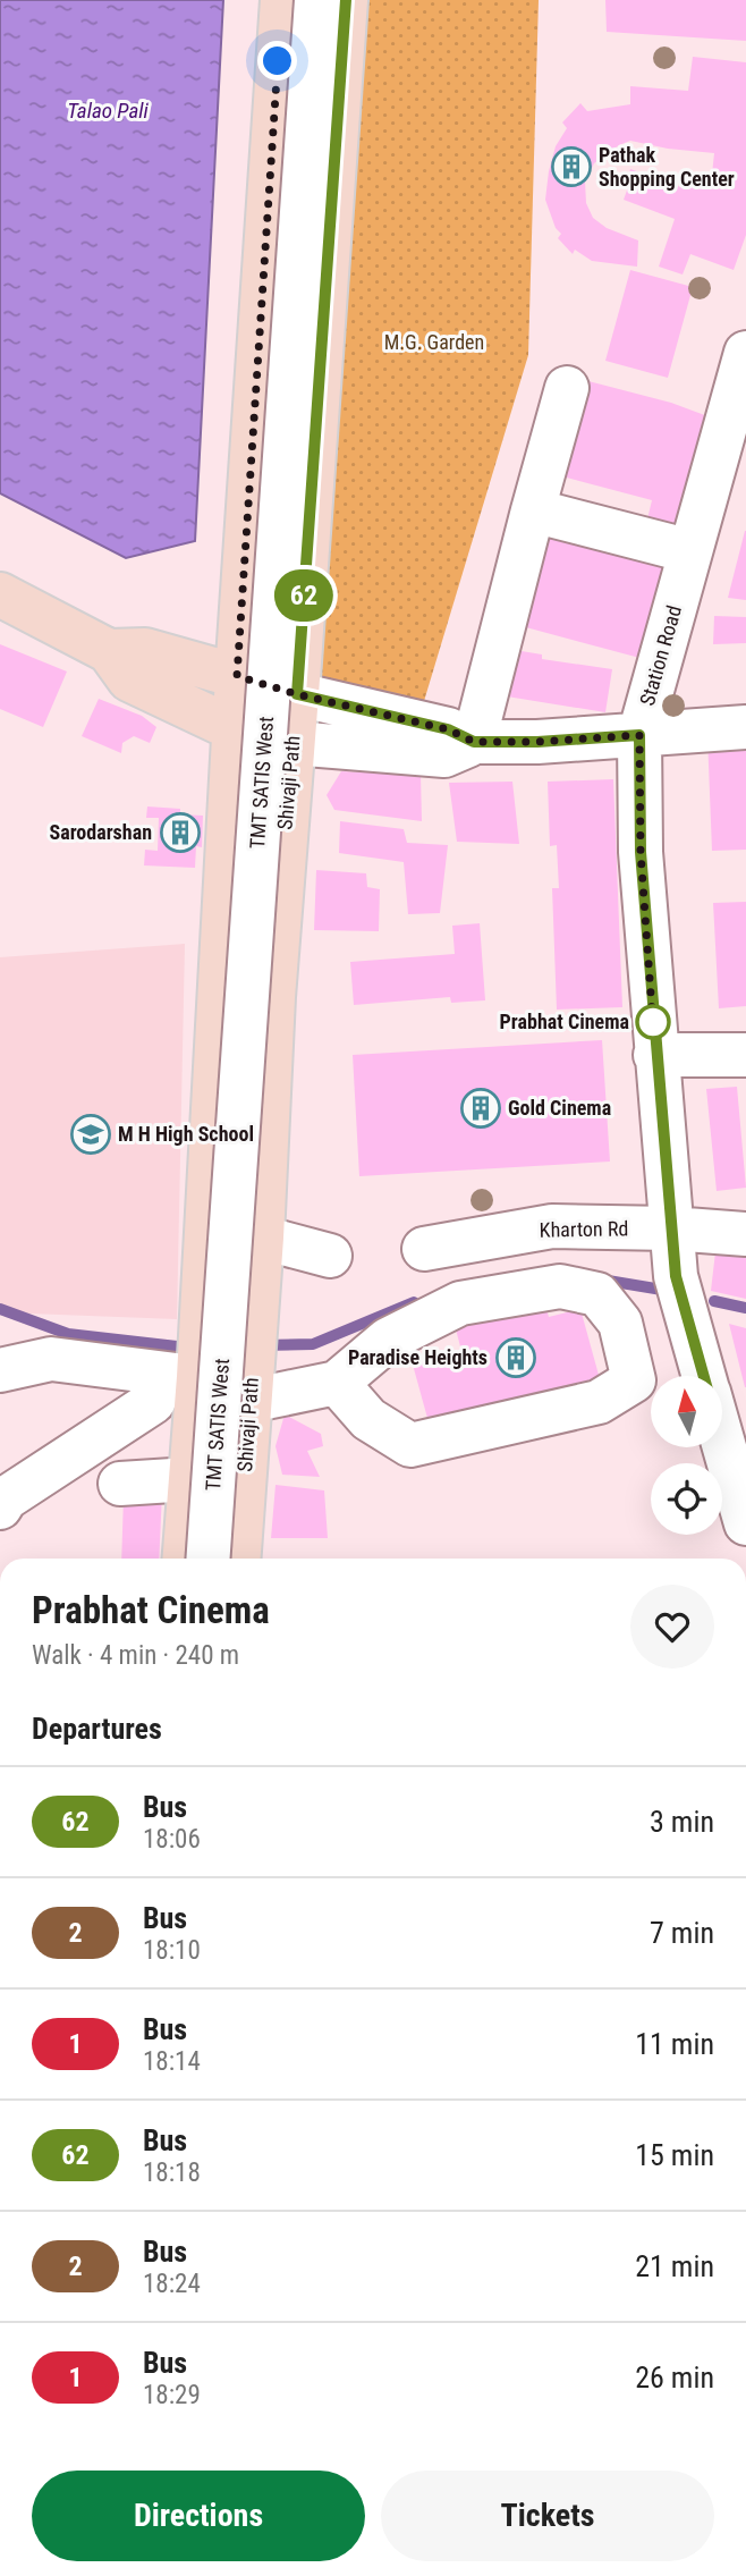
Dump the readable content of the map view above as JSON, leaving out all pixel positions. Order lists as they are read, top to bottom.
{
  "streets": {
    "main road": ["Shivaji Path"],
    "street": ["Station Road", "TMT SATIS West", "Kharton Rd"]
  },
  "crossings": [
    ["Station Road", "Kharton Rd"]
  ],
  "water": ["Talao Pali"],
  "parks": ["M.G. Garden"],
  "places": {
    "building": [
      "Pathak Shopping Center",
      "Sarodarshan",
      "Gold Cinema",
      "Paradise Heights"
    ],
    "other": ["Prabhat Cinema"],
    "school or university": ["M H High School"]
  },
  "lines": ["bus line 62"],
  "north": "top",
  "page": {
    "on_map": "62",
    "heading": [
      ["Prabhat Cinema", "Walk · 4 min · 240 m"],
      "Departures"
    ],
    "list": [
      {
        "mark": "62",
        "name": "Bus",
        "note": "18:06",
        "value": "3 min"
      },
      {
        "mark": "2",
        "name": "Bus",
        "note": "18:10",
        "value": "7 min"
      },
      {
        "mark": "1",
        "name": "Bus",
        "note": "18:14",
        "value": "11 min"
      },
      {
        "mark": "62",
        "name": "Bus",
        "note": "18:18",
        "value": "15 min"
      },
      {
        "mark": "2",
        "name": "Bus",
        "note": "18:24",
        "value": "21 min"
      },
      {
        "mark": "1",
        "name": "Bus",
        "note": "18:29",
        "value": "26 min"
      }
    ],
    "buttons": ["Directions", "Tickets"]
  }
}
